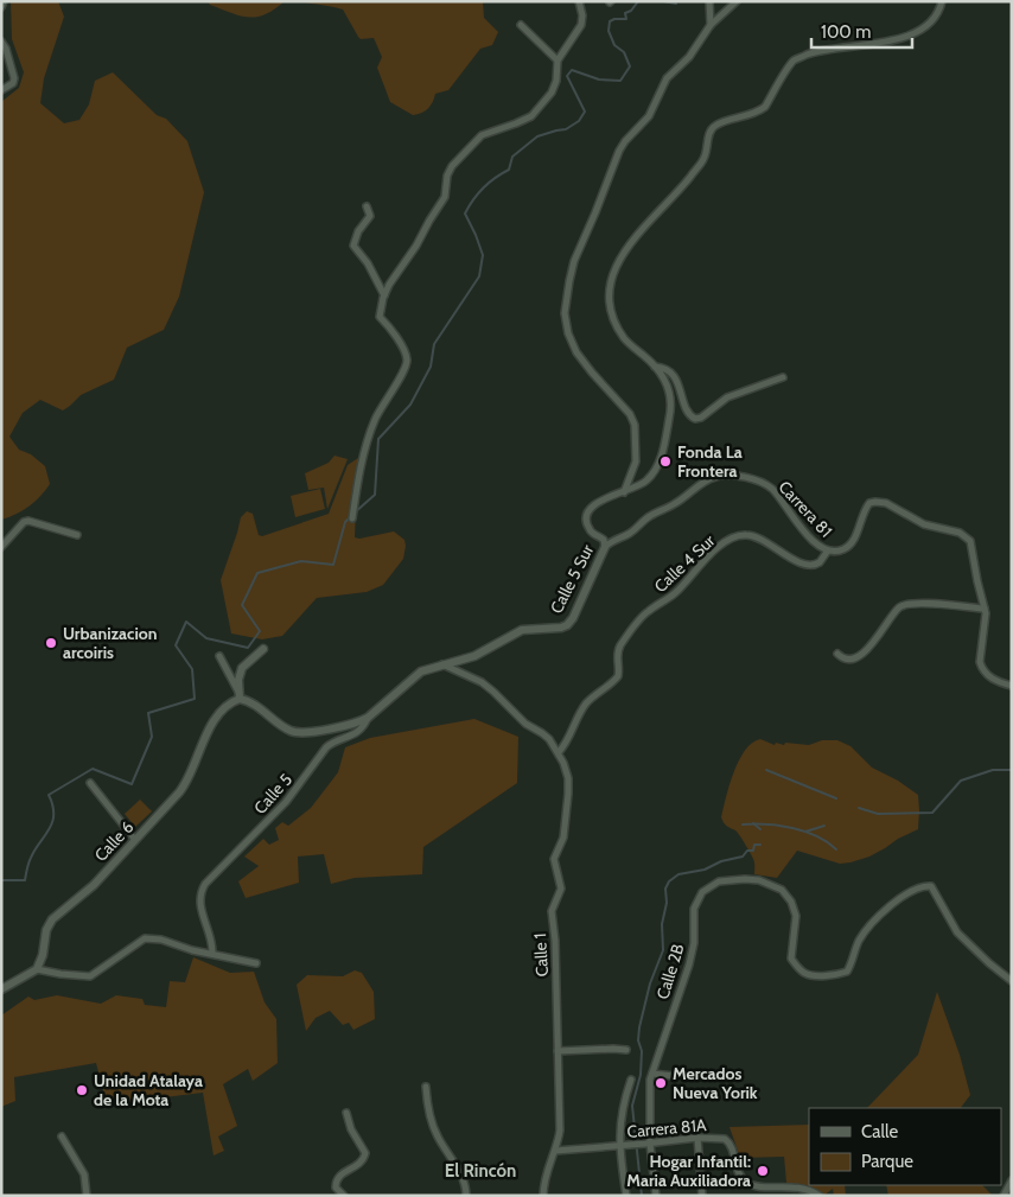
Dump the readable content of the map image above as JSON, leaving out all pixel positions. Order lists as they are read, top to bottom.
{
  "streets": {
    "street": [
      "Carrera 81",
      "Calle 4 Sur",
      "Calle 5 Sur",
      "Calle 5",
      "Calle 6",
      "Calle 1",
      "Calle 2B",
      "Carrera 81A"
    ]
  },
  "crossings": [
    ["Carrera 81", "Calle 4 Sur"],
    ["Carrera 81", "Calle 5 Sur"],
    ["Calle 4 Sur", "Calle 1"],
    ["Calle 5 Sur", "Calle 5"],
    ["Calle 5 Sur", "Calle 1"],
    ["Calle 1", "Carrera 81A"],
    ["Calle 2B", "Carrera 81A"]
  ],
  "districts": ["El Rincón"],
  "places": [
    "Fonda La Frontera",
    "Urbanizacion arcoiris",
    "Mercados Nueva Yorik",
    "Unidad Atalaya de la Mota",
    "Hogar Infantil: Maria Auxiliadora"
  ],
  "legend": ["Calle", "Parque"],
  "scale_bar": "100 m"
}
